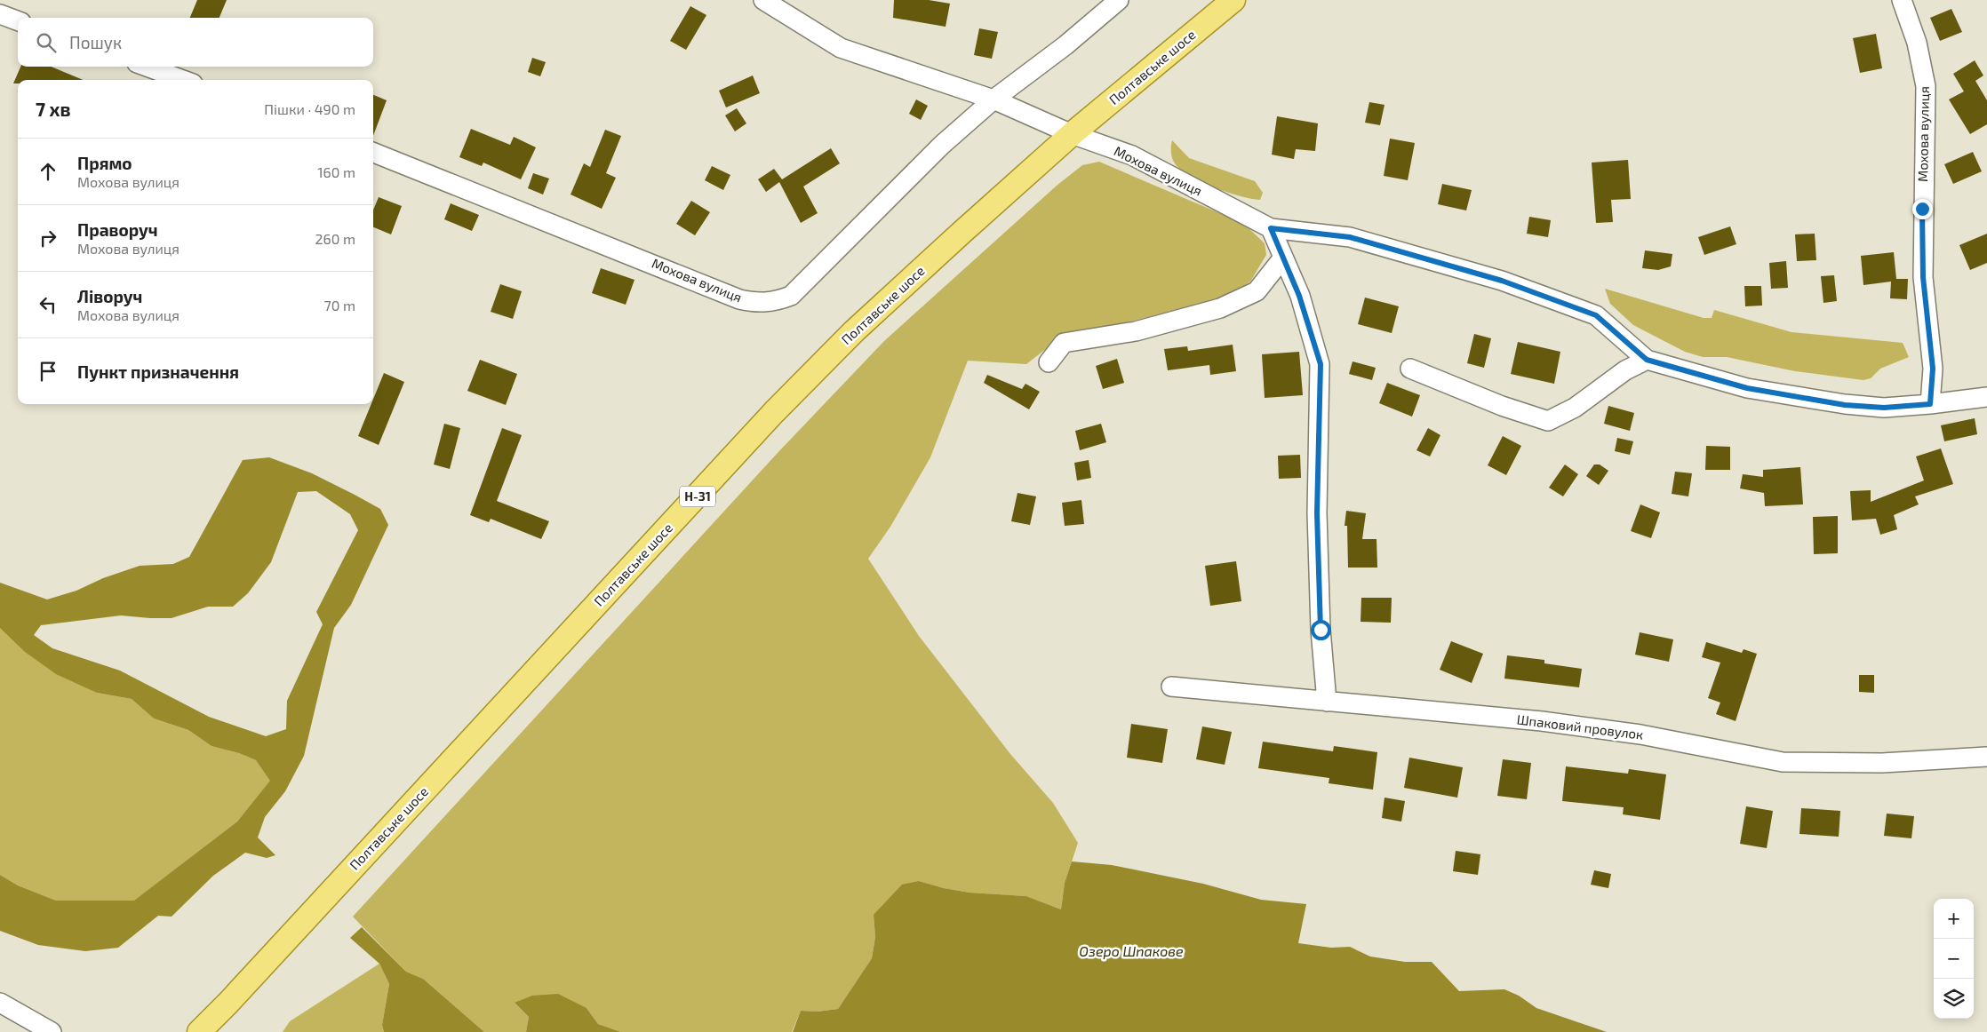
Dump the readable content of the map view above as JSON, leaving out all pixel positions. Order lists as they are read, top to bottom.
{
  "streets": {
    "main road": ["Полтавське шосе", "Н-31"],
    "street": ["Мохова вулиця", "Шпаковий провулок"]
  },
  "crossings": [
    ["Полтавське шосе", "Мохова вулиця"]
  ],
  "water": ["Озеро Шпакове"],
  "page": {
    "search": "Пошук",
    "heading": ["7 хв", "Пішки · 490 m"],
    "list": [
      ["Прямо", "Мохова вулиця", "160 m"],
      ["Праворуч", "Мохова вулиця", "260 m"],
      ["Ліворуч", "Мохова вулиця", "70 m"],
      "Пункт призначення"
    ],
    "map_buttons": ["+", "−"]
  }
}
